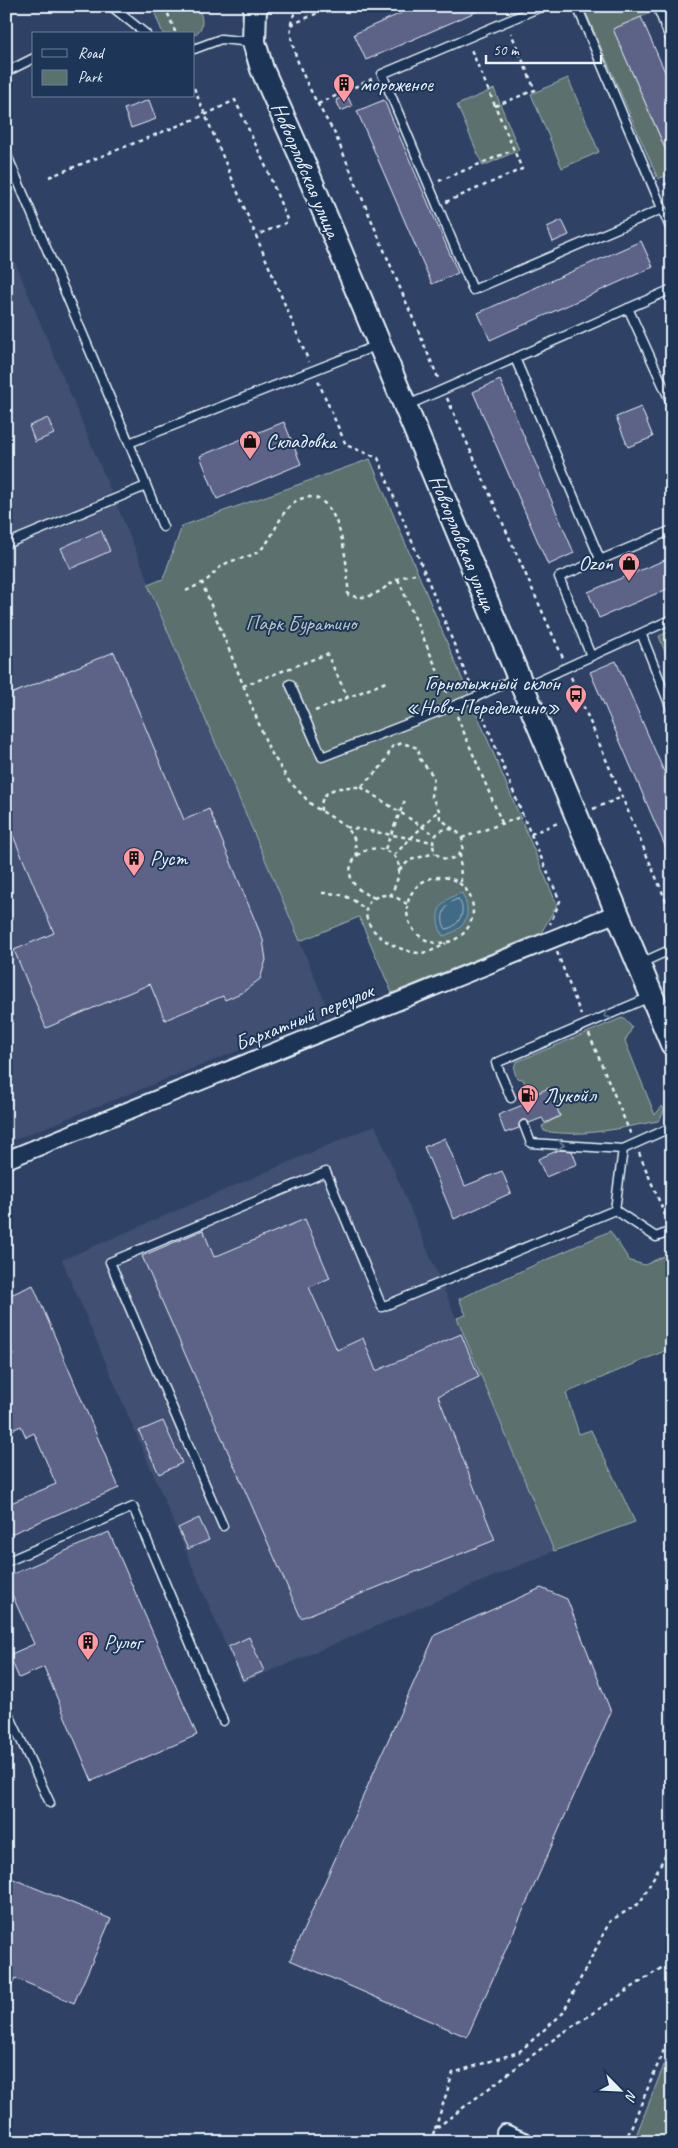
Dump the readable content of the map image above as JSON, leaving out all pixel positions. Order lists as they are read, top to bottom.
{
  "streets": {
    "street": ["Новоорловская улица", "Бархатный переулок"]
  },
  "crossings": [
    ["Новоорловская улица", "Бархатный переулок"]
  ],
  "parks": ["Парк Буратино"],
  "places": {
    "building": ["мороженое", "Руст", "Рулог"],
    "shop": ["Складовка", "Ozon"],
    "bus stop": ["Горнолыжный склон «Ново-Переделкино»"],
    "fuel station": ["Лукойл"]
  },
  "legend": ["Road", "Park"],
  "scale_bar": "50 m",
  "north": "bottom right"
}
